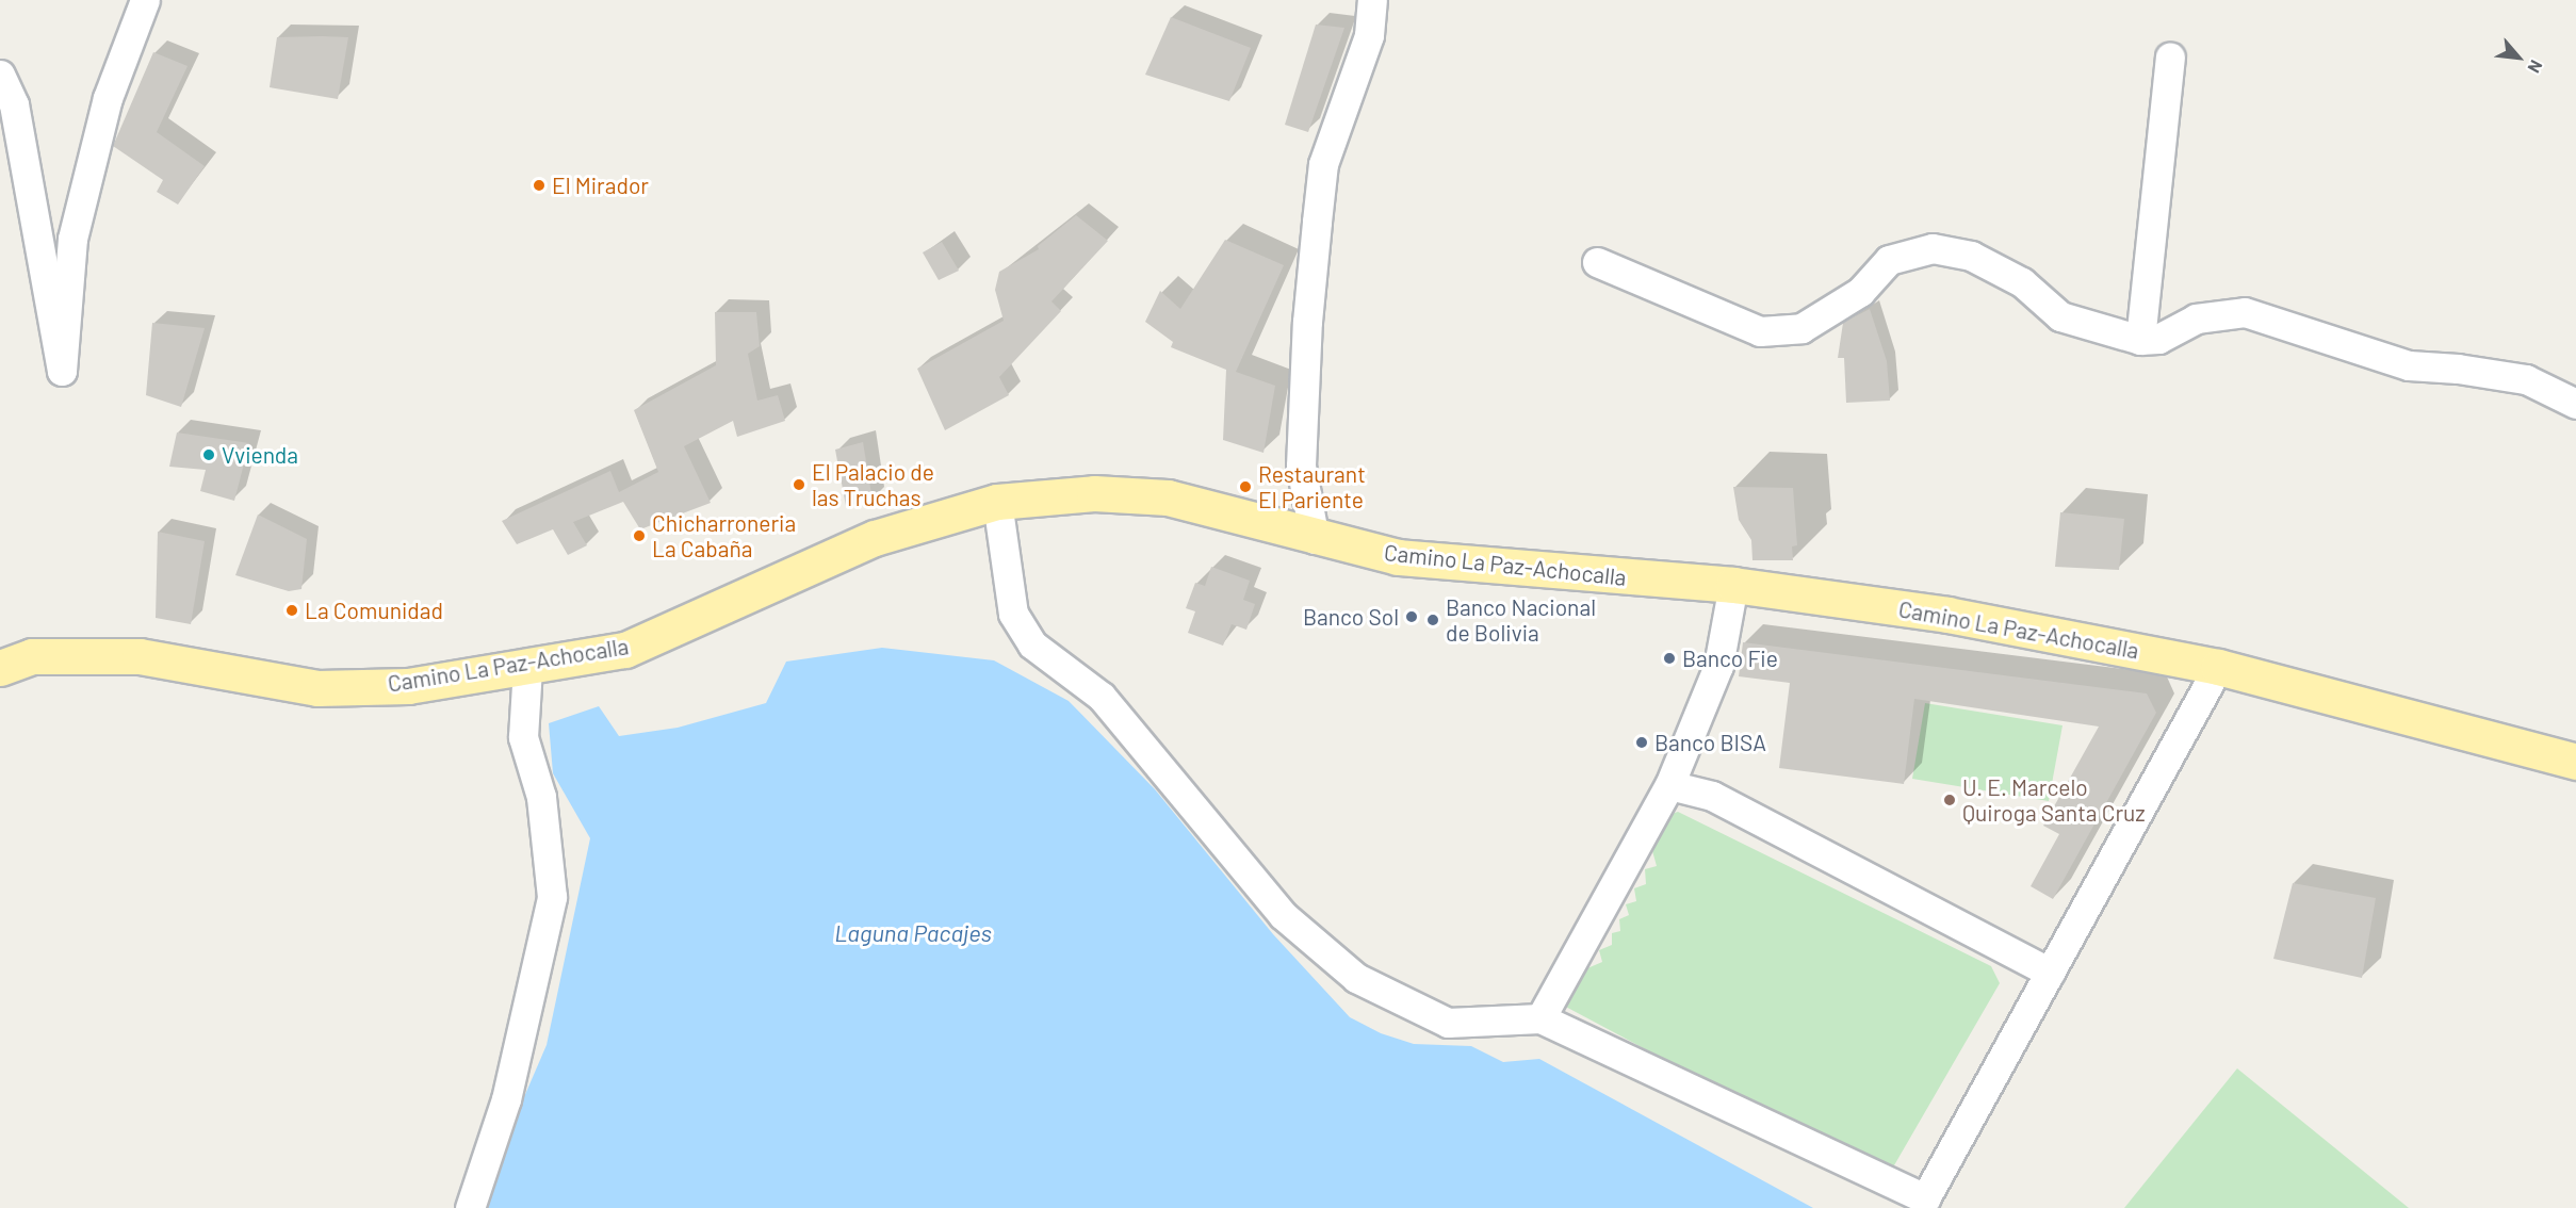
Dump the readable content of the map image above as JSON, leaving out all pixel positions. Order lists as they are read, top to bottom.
{
  "streets": {
    "main road": ["Camino La Paz-Achocalla"]
  },
  "water": ["Laguna Pacajes"],
  "places": [
    "El Mirador",
    "Vvienda",
    "El Palacio de las Truchas",
    "Restaurant El Pariente",
    "Chicharroneria La Cabaña",
    "La Comunidad",
    "Banco Sol",
    "Banco Nacional de Bolivia",
    "Banco Fie",
    "Banco BISA",
    "U. E. Marcelo Quiroga Santa Cruz"
  ],
  "north": "bottom right"
}
